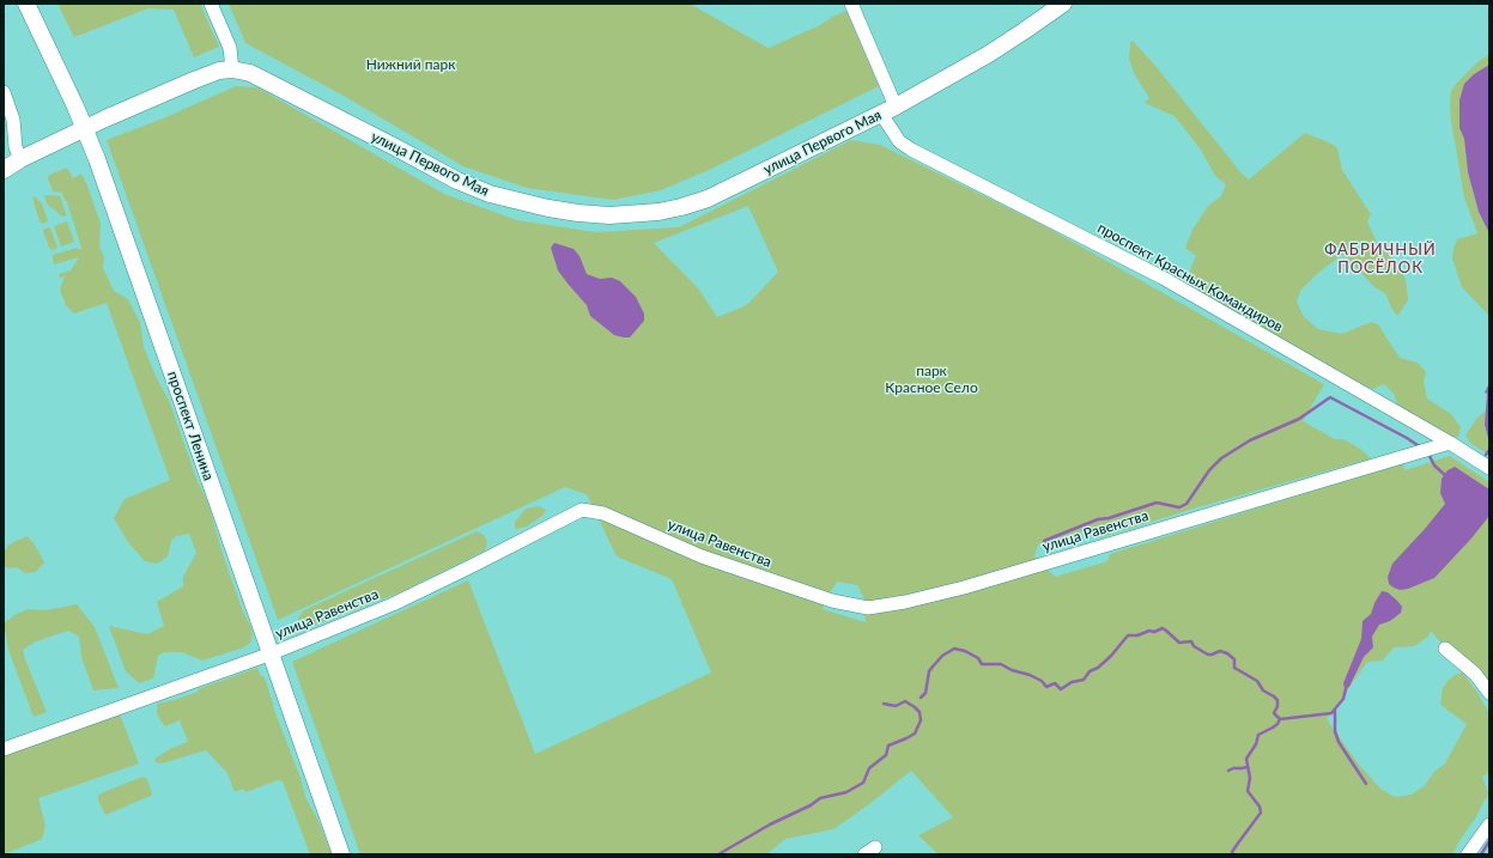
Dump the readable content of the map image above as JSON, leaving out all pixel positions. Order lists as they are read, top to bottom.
{
  "streets": {
    "main road": ["улица Первого Мая", "проспект Ленина"],
    "street": ["проспект Красных Командиров", "улица Равенства"]
  },
  "crossings": [
    ["улица Первого Мая", "проспект Красных Командиров"],
    ["улица Первого Мая", "проспект Ленина"],
    ["проспект Красных Командиров", "улица Равенства"],
    ["проспект Ленина", "улица Равенства"]
  ],
  "districts": ["ФАБРИЧНЫЙ ПОСЁЛОК"],
  "parks": ["Нижний парк", "парк Красное Село"]
}
